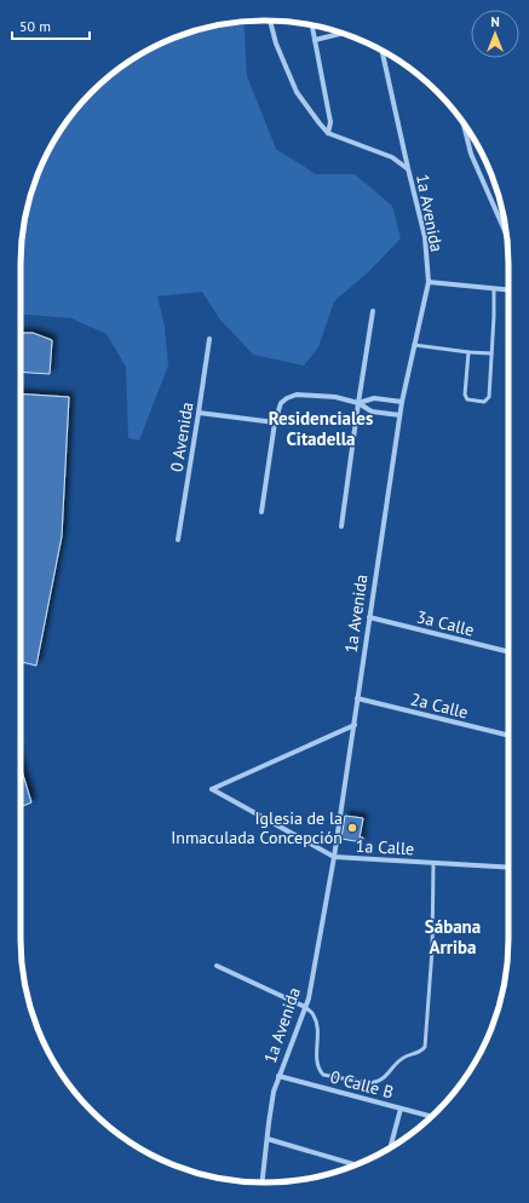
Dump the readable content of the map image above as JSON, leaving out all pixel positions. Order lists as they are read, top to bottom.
{
  "streets": {
    "street": [
      "1a Avenida",
      "0 Avenida",
      "3a Calle",
      "2a Calle",
      "1a Calle",
      "0 Calle B"
    ]
  },
  "crossings": [
    ["1a Avenida", "3a Calle"],
    ["1a Avenida", "2a Calle"],
    ["1a Avenida", "1a Calle"],
    ["1a Avenida", "0 Calle B"]
  ],
  "districts": ["Residenciales Citadella", "Sábana Arriba"],
  "places": ["Iglesia de la Inmaculada Concepción"],
  "scale_bar": "50 m",
  "north": "top"
}
